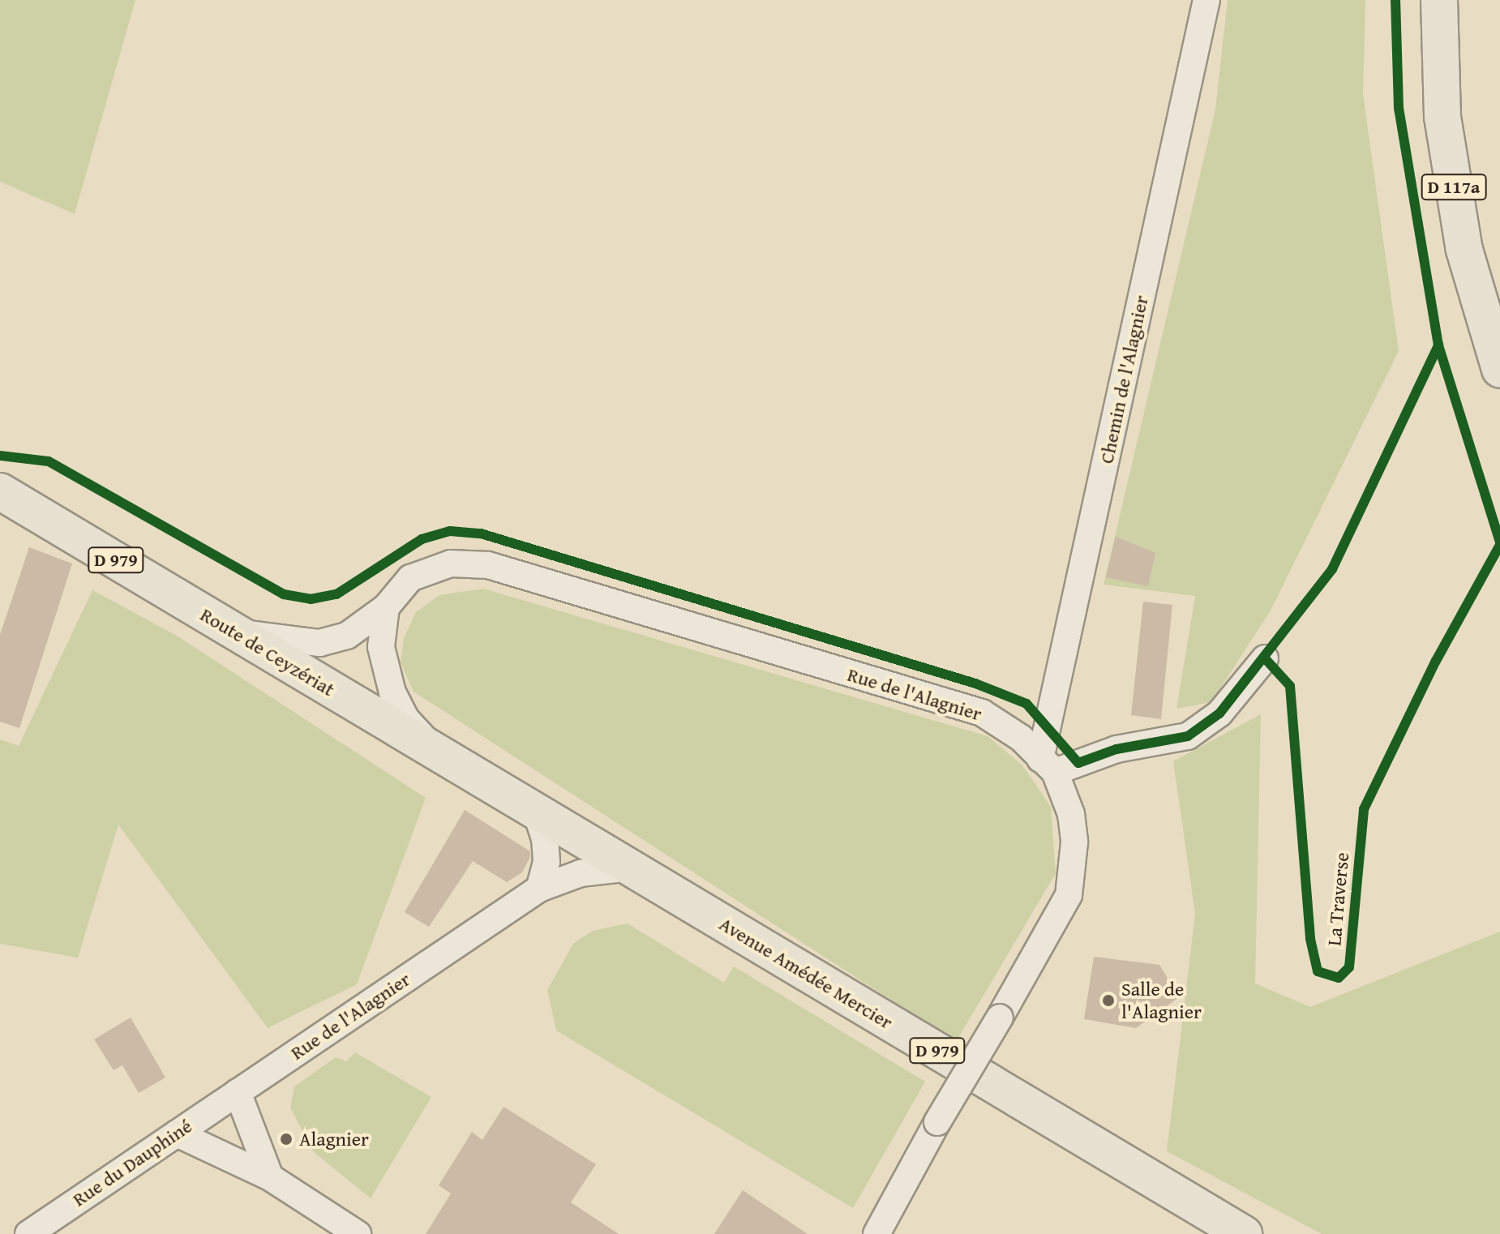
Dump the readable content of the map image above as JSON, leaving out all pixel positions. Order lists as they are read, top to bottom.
{
  "streets": {
    "main road": [
      "D 117a",
      "D 979",
      "Route de Ceyzériat",
      "Avenue Amédée Mercier"
    ],
    "street": ["Chemin de l'Alagnier", "Rue de l'Alagnier", "Rue du Dauphiné"],
    "cycle path": ["La Traverse"]
  },
  "crossings": [
    ["Chemin de l'Alagnier", "Rue de l'Alagnier"],
    ["Route de Ceyzériat", "Rue de l'Alagnier"],
    ["Route de Ceyzériat", "Avenue Amédée Mercier"],
    ["Rue de l'Alagnier", "Avenue Amédée Mercier"],
    ["Rue de l'Alagnier", "Rue du Dauphiné"]
  ],
  "places": ["Salle de l'Alagnier", "Alagnier"]
}
